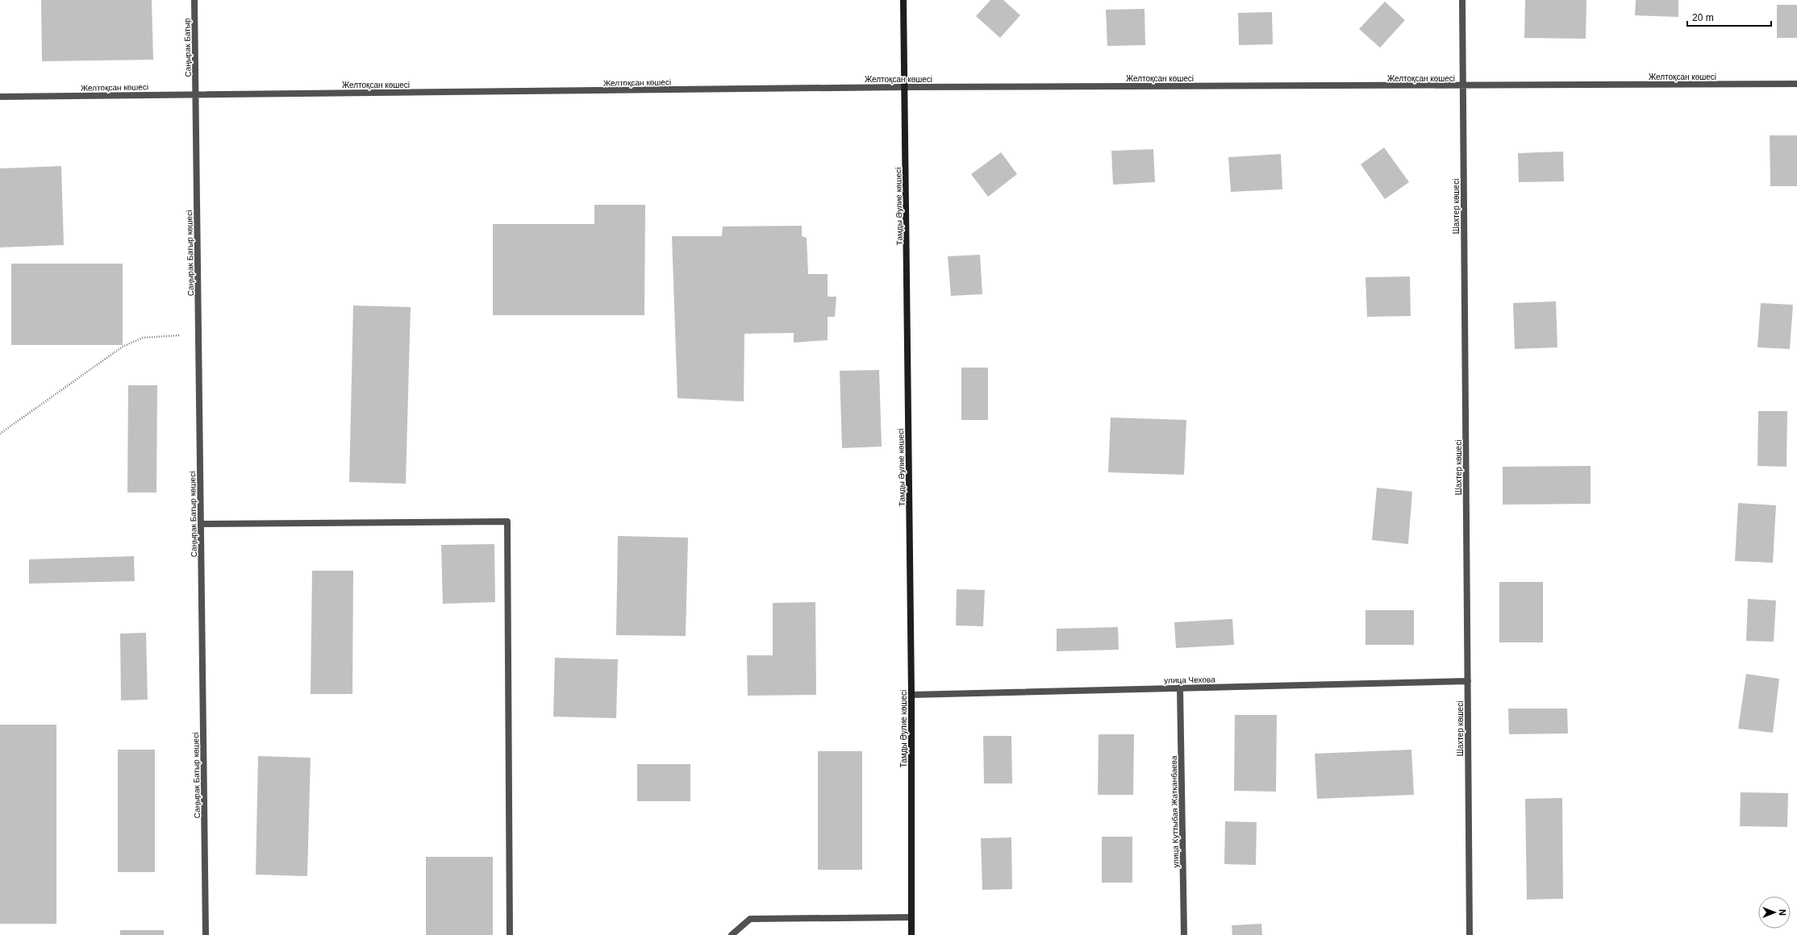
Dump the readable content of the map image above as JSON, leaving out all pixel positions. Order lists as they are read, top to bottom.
{
  "streets": {
    "street": [
      "Саңырак Батыр",
      "Желтоқсан көшесі",
      "Тамды Әулие көшесі",
      "Шахтер көшесі",
      "Саңырак Батыр көшесі",
      "улица Чехова",
      "улица Куттыбая Жатканбаева"
    ]
  },
  "crossings": [
    ["Саңырак Батыр", "Желтоқсан көшесі"],
    ["Саңырак Батыр", "Саңырак Батыр көшесі"],
    ["Желтоқсан көшесі", "Тамды Әулие көшесі"],
    ["Желтоқсан көшесі", "Шахтер көшесі"],
    ["Желтоқсан көшесі", "Саңырак Батыр көшесі"],
    ["Тамды Әулие көшесі", "улица Чехова"],
    ["Шахтер көшесі", "улица Чехова"],
    ["улица Чехова", "улица Куттыбая Жатканбаева"]
  ],
  "scale_bar": "20 m",
  "north": "right"
}
